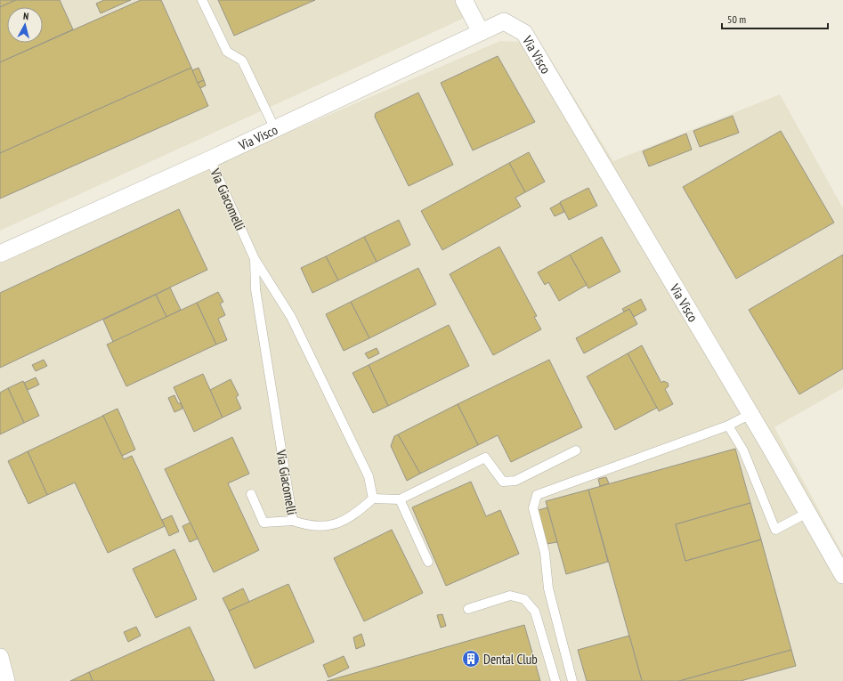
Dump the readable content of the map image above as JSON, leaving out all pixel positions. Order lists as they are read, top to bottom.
{
  "streets": {
    "street": ["Via Visco"],
    "lane": ["Via Giacomelli"]
  },
  "crossings": [
    ["Via Visco", "Via Giacomelli"]
  ],
  "places": {
    "building": ["Dental Club"]
  },
  "scale_bar": "50 m",
  "north": "top"
}
